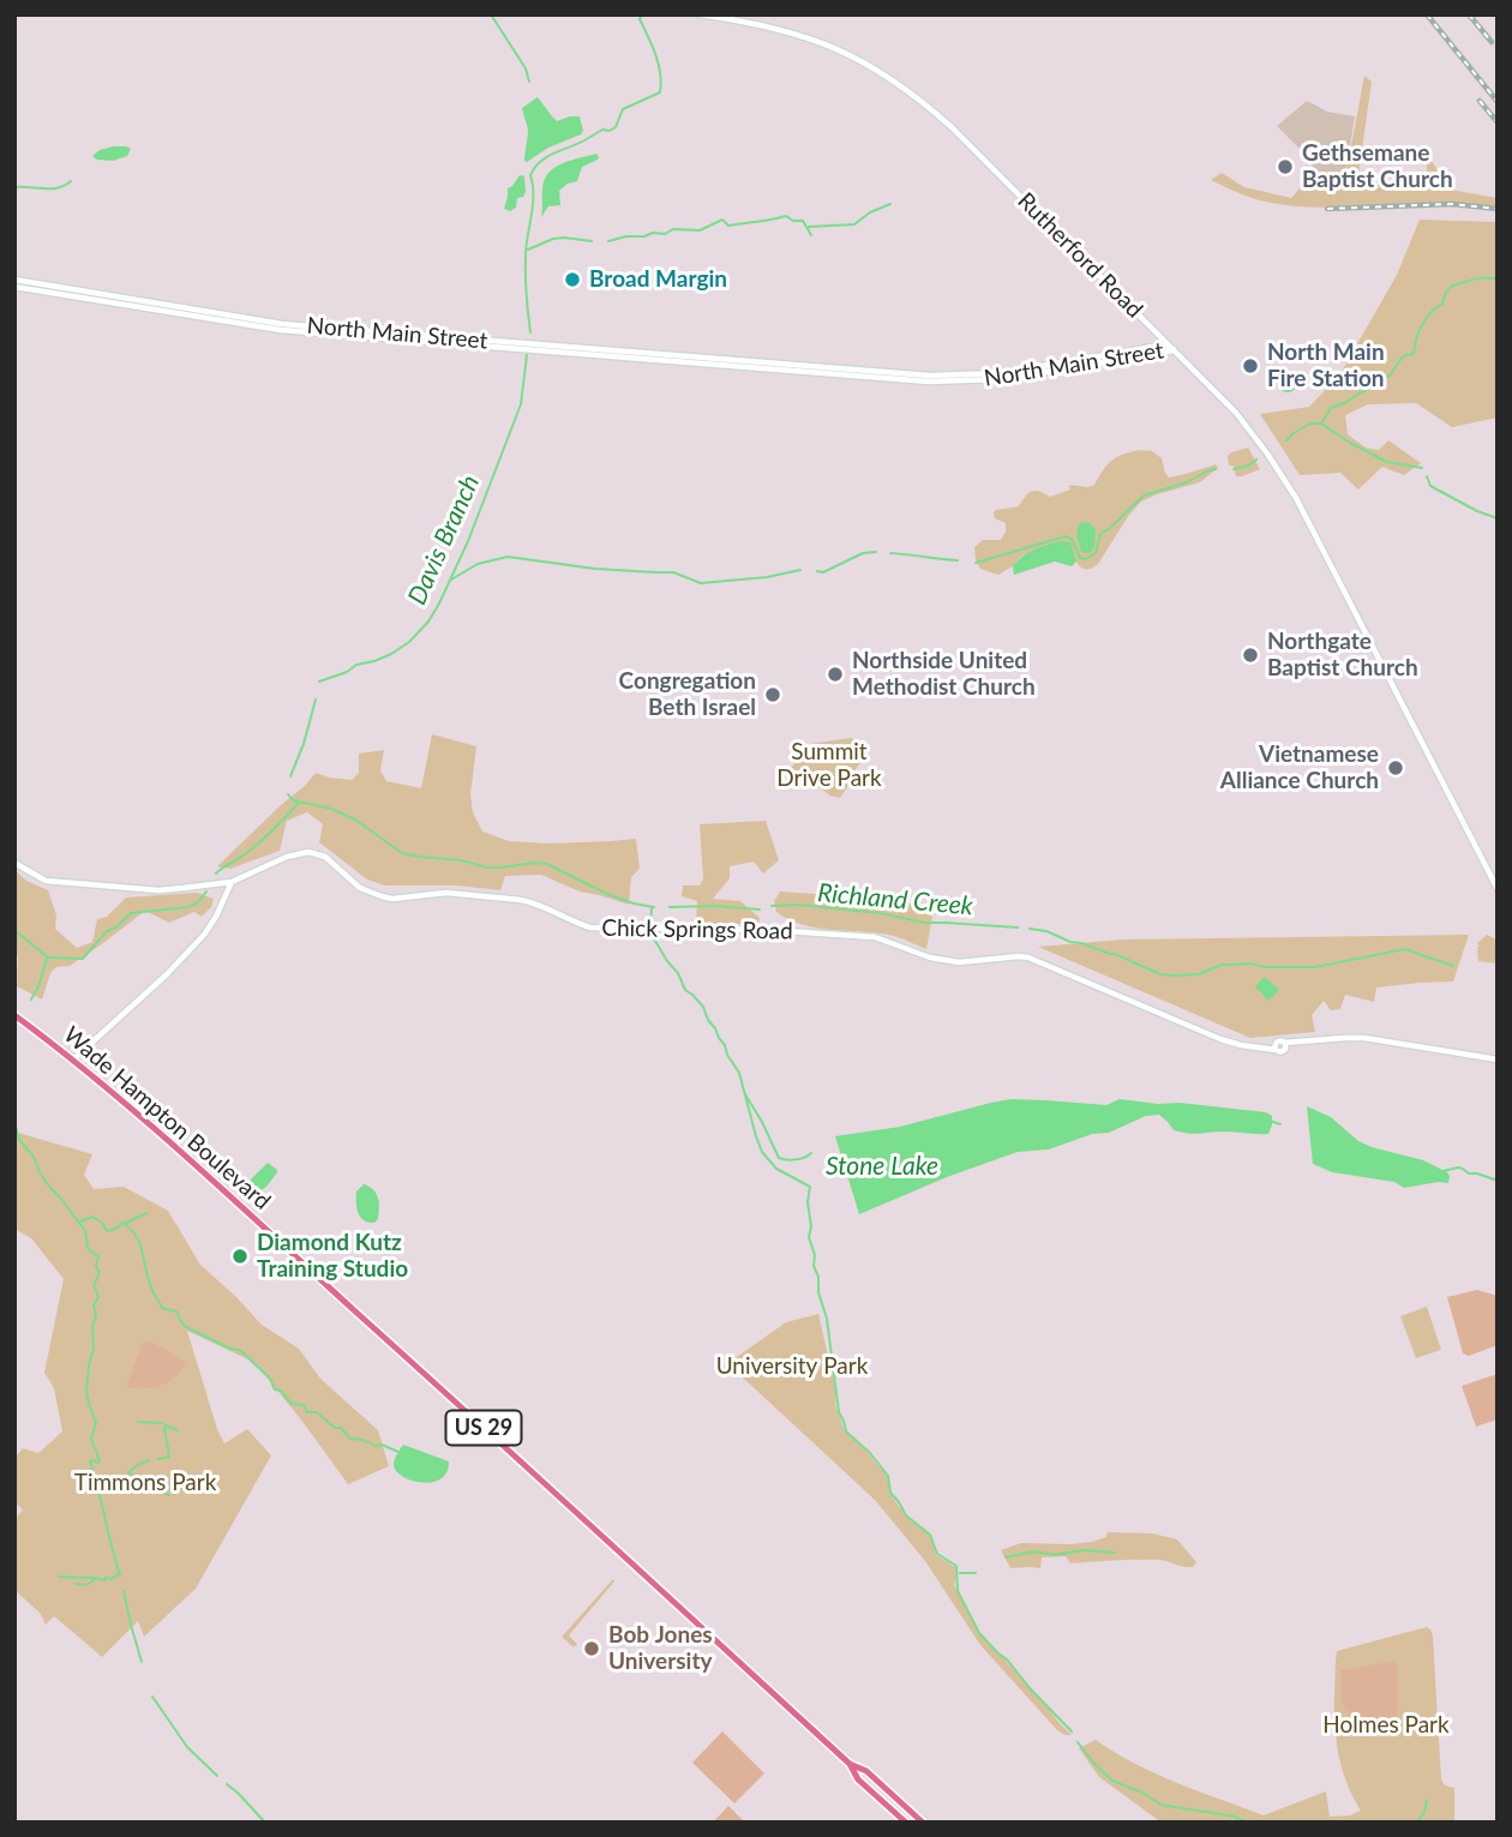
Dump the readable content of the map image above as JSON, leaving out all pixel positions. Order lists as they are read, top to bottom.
{
  "streets": {
    "main road": ["Wade Hampton Boulevard", "US 29"],
    "street": ["Rutherford Road", "North Main Street", "Chick Springs Road"]
  },
  "crossings": [
    ["Rutherford Road", "North Main Street"]
  ],
  "water": ["Davis Branch", "Richland Creek", "Stone Lake"],
  "parks": [
    "Summit Drive Park",
    "University Park",
    "Timmons Park",
    "Holmes Park"
  ],
  "places": [
    "Gethsemane Baptist Church",
    "Broad Margin",
    "North Main Fire Station",
    "Northgate Baptist Church",
    "Northside United Methodist Church",
    "Congregation Beth Israel",
    "Vietnamese Alliance Church",
    "Diamond Kutz Training Studio",
    "Bob Jones University"
  ]
}
